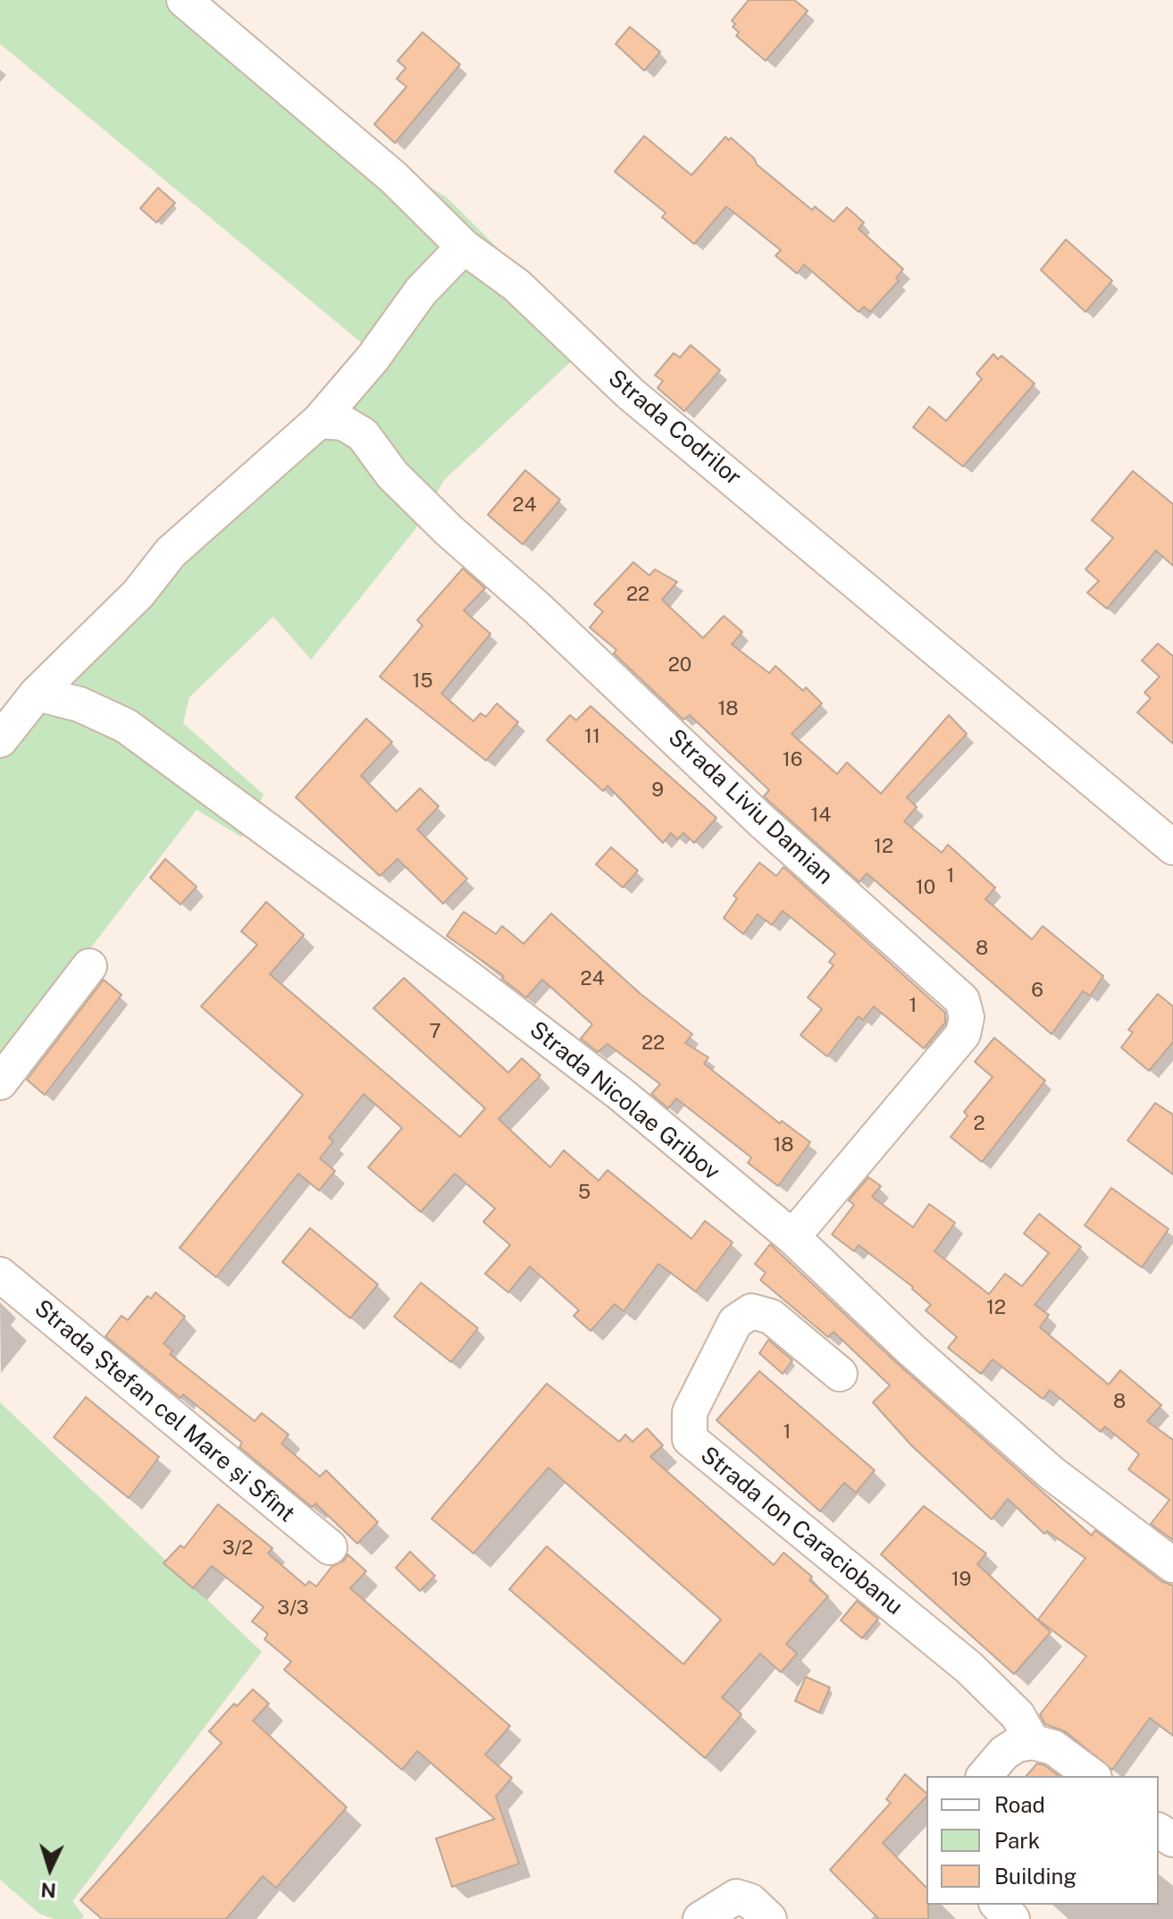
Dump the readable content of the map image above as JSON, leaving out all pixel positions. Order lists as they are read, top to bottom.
{
  "streets": {
    "street": [
      "Strada Codrilor",
      "Strada Liviu Damian",
      "Strada Nicolae Gribov",
      "Strada Ștefan cel Mare și Sfînt",
      "Strada Ion Caraciobanu"
    ]
  },
  "crossings": [
    ["Strada Liviu Damian", "Strada Nicolae Gribov"]
  ],
  "house_numbers": [
    "24",
    "22",
    "20",
    "15",
    "18",
    "11",
    "16",
    "9",
    "14",
    "12",
    "1",
    "10",
    "8",
    "24",
    "6",
    "1",
    "7",
    "22",
    "2",
    "18",
    "5",
    "12",
    "8",
    "1",
    "3/2",
    "19",
    "3/3"
  ],
  "legend": ["Road", "Park", "Building"],
  "north": "bottom"
}
